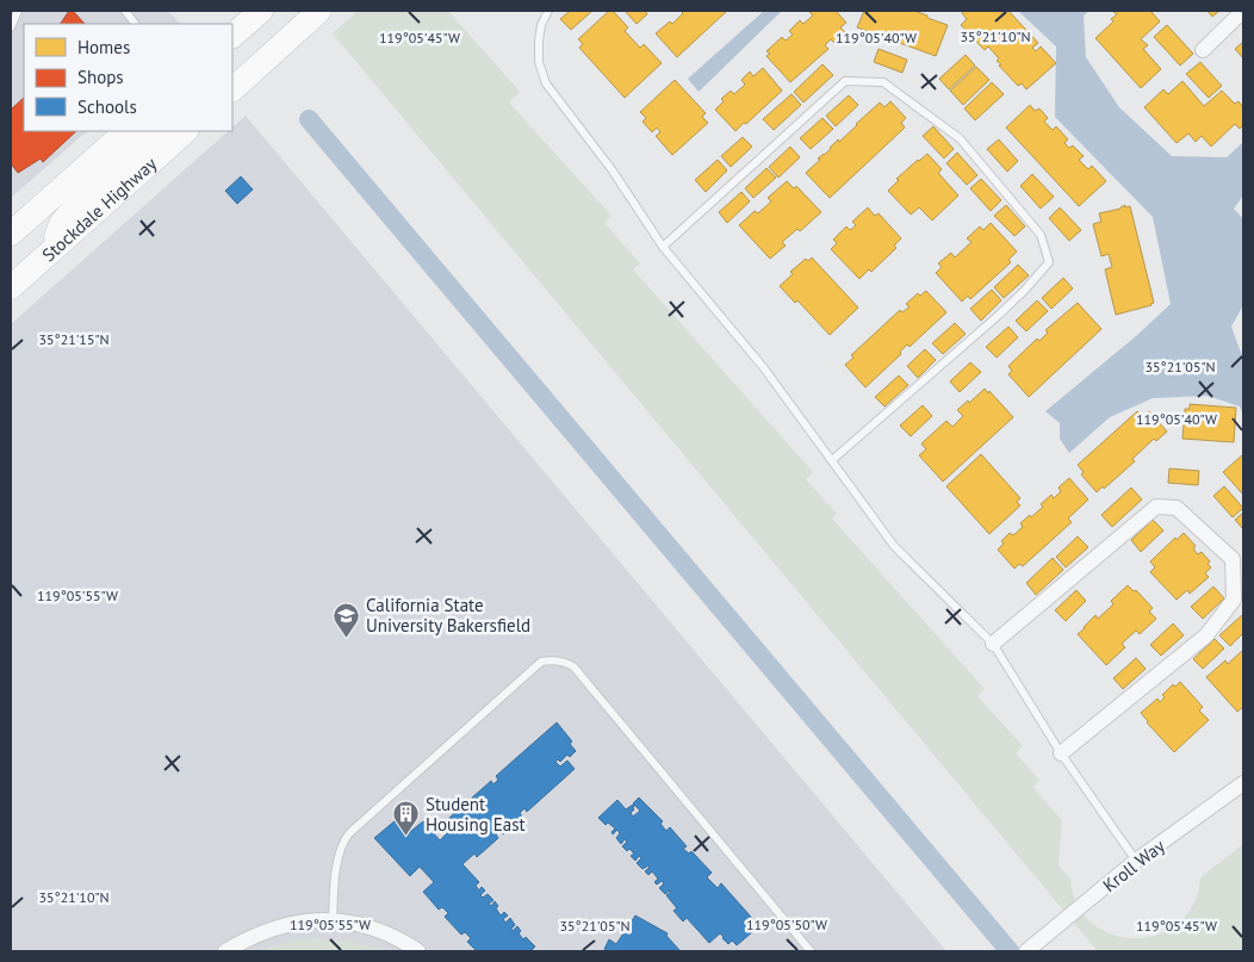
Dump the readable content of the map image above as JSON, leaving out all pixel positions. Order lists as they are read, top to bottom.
{
  "streets": {
    "main road": ["Stockdale Highway"],
    "street": ["Kroll Way"]
  },
  "places": {
    "school or university": ["California State University Bakersfield"],
    "building": ["Student Housing East"]
  },
  "legend": ["Homes", "Shops", "Schools"],
  "coordinates": [
    "35°21'10\"N",
    "119°05'45\"W",
    "119°05'40\"W",
    "35°21'15\"N",
    "35°21'05\"N",
    "119°05'55\"W",
    "119°05'50\"W"
  ]
}
